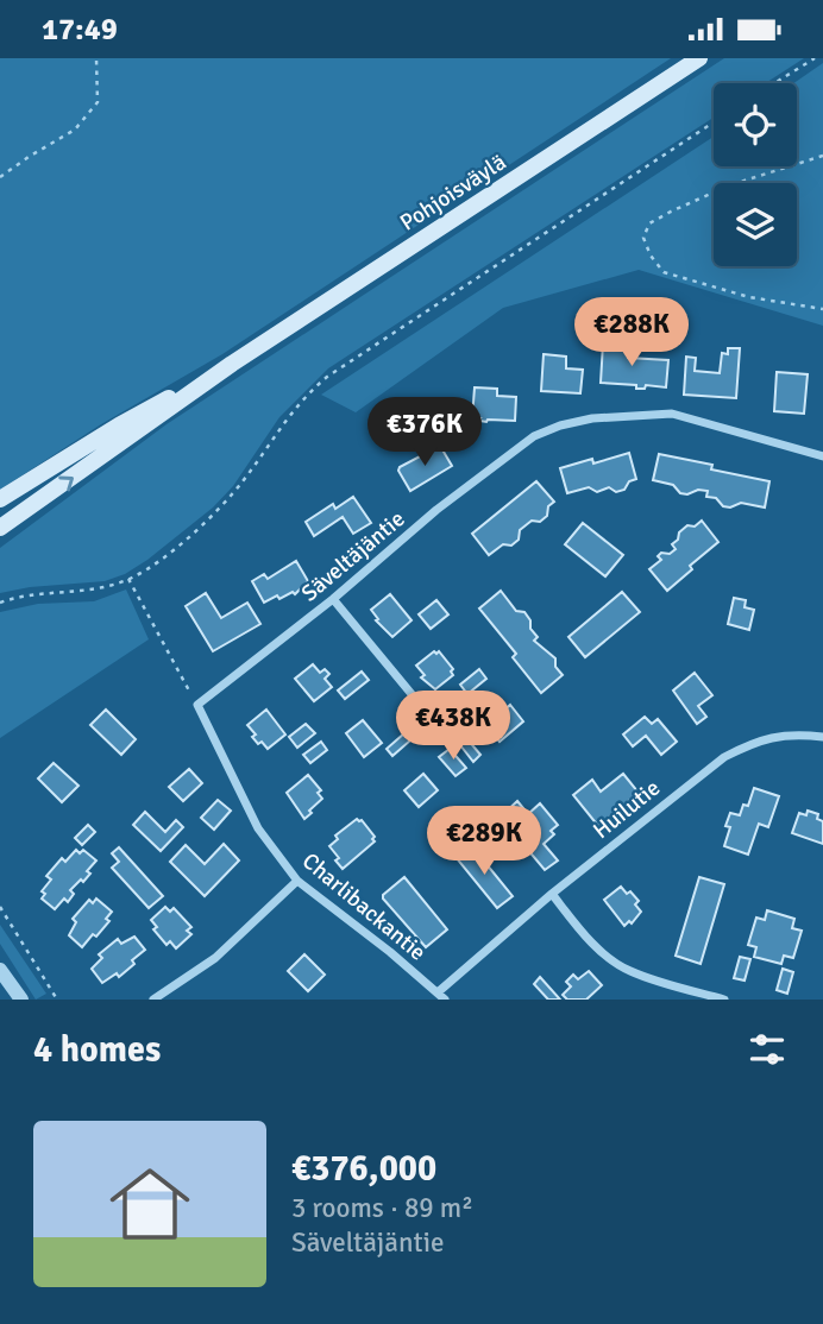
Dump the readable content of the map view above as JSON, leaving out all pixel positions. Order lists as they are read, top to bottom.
{
  "streets": {
    "main road": ["Pohjoisväylä"],
    "street": ["Säveltäjäntie", "Huilutie", "Charlibackantie"]
  },
  "crossings": [
    ["Säveltäjäntie", "Charlibackantie"],
    ["Huilutie", "Charlibackantie"]
  ],
  "page": {
    "status": "17:49",
    "price": [
      "€288K",
      "€376K",
      "€438K",
      "€289K"
    ],
    "heading": "4 homes",
    "list": [
      {
        "name": "€376,000",
        "note": "3 rooms · 89 m² · Säveltäjäntie"
      }
    ]
  }
}
